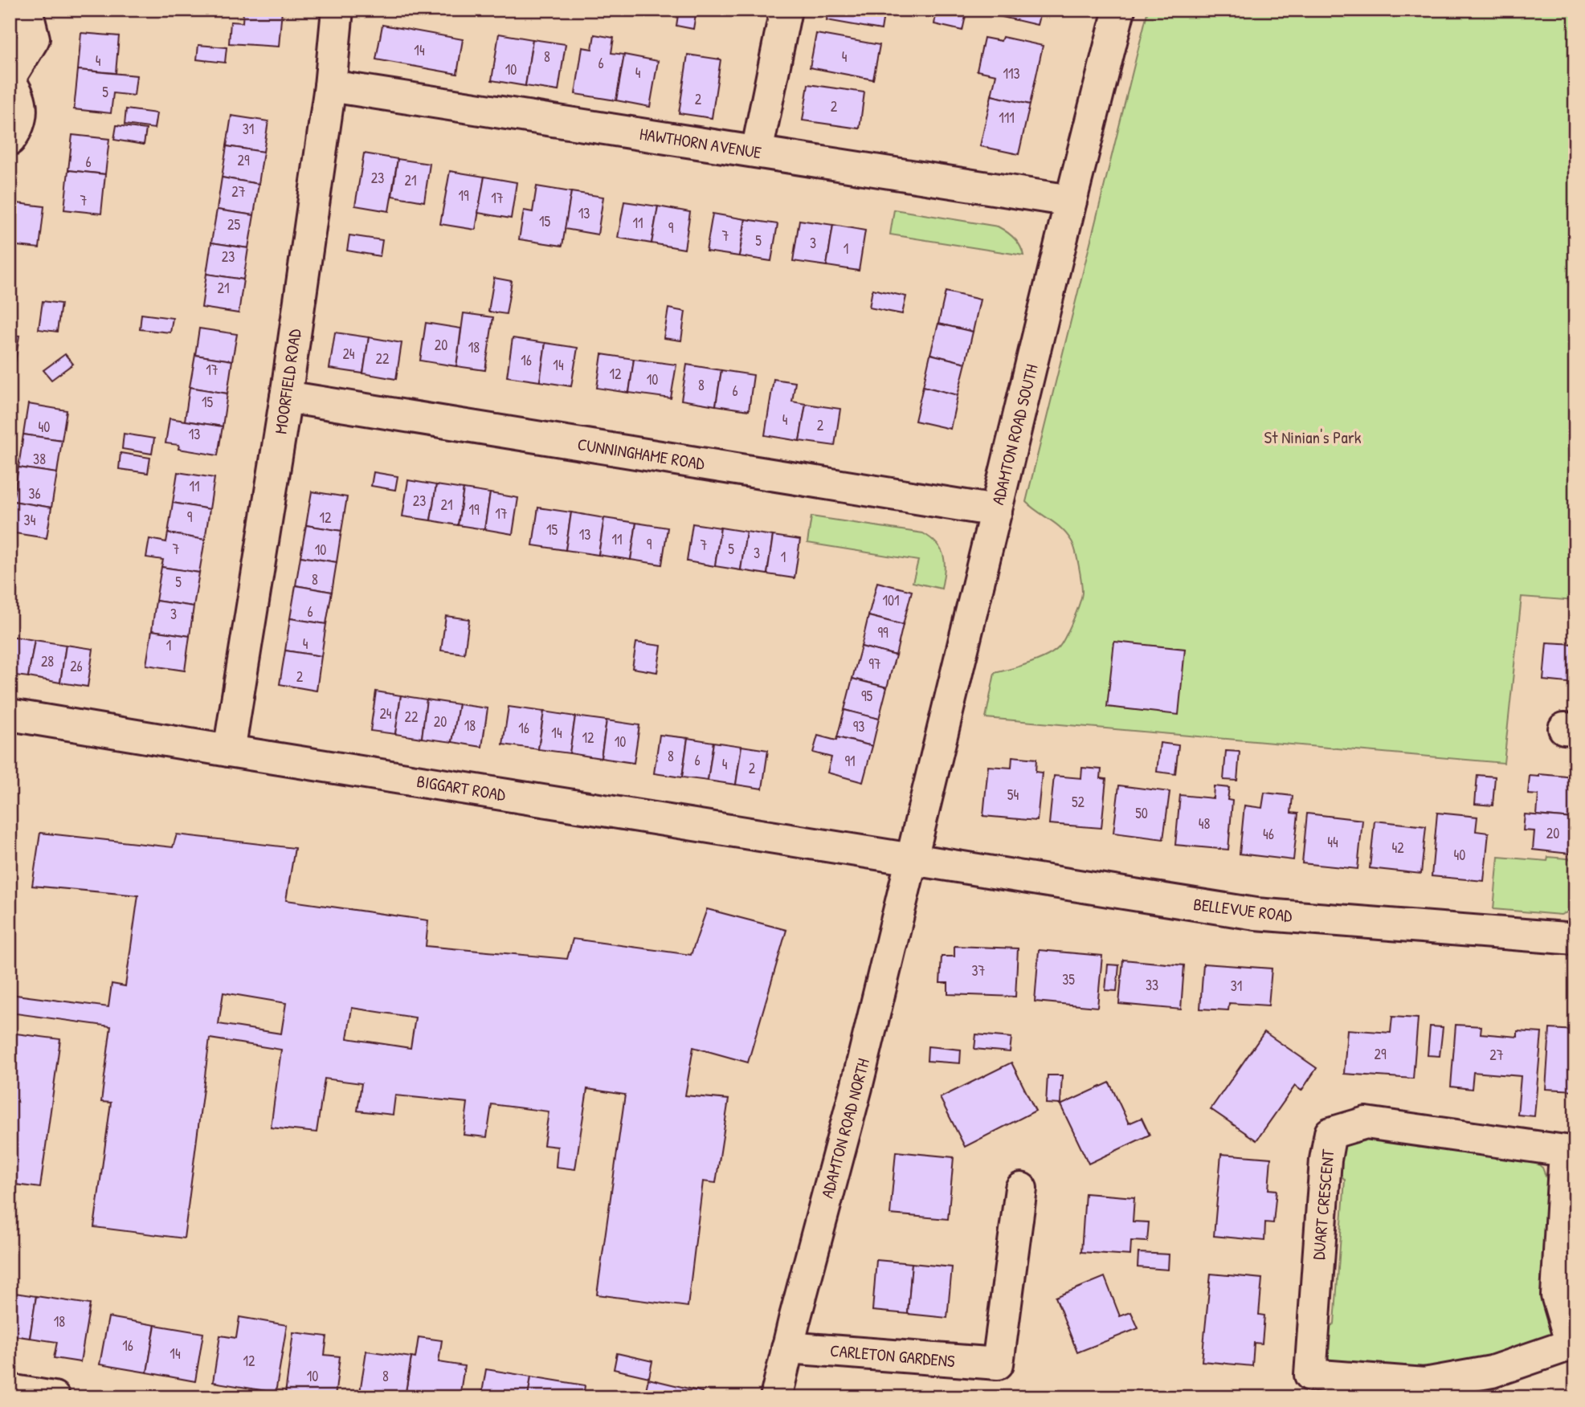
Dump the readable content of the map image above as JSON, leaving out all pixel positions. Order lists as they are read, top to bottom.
{
  "streets": {
    "street": [
      "HAWTHORN AVENUE",
      "MOORFIELD ROAD",
      "ADAMTON ROAD SOUTH",
      "CUNNINGHAME ROAD",
      "BIGGART ROAD",
      "BELLEVUE ROAD",
      "ADAMTON ROAD NORTH",
      "DUART CRESCENT",
      "CARLETON GARDENS"
    ]
  },
  "crossings": [
    ["HAWTHORN AVENUE", "MOORFIELD ROAD"],
    ["HAWTHORN AVENUE", "ADAMTON ROAD SOUTH"],
    ["MOORFIELD ROAD", "CUNNINGHAME ROAD"],
    ["MOORFIELD ROAD", "BIGGART ROAD"],
    ["ADAMTON ROAD SOUTH", "CUNNINGHAME ROAD"],
    ["ADAMTON ROAD SOUTH", "BIGGART ROAD"],
    ["ADAMTON ROAD SOUTH", "BELLEVUE ROAD"],
    ["ADAMTON ROAD SOUTH", "ADAMTON ROAD NORTH"],
    ["BIGGART ROAD", "BELLEVUE ROAD"],
    ["BIGGART ROAD", "ADAMTON ROAD NORTH"],
    ["BELLEVUE ROAD", "ADAMTON ROAD NORTH"],
    ["ADAMTON ROAD NORTH", "CARLETON GARDENS"]
  ],
  "parks": ["St Ninian's Park"],
  "house_numbers": [
    "14",
    "8",
    "4",
    "4",
    "6",
    "10",
    "4",
    "113",
    "5",
    "2",
    "2",
    "111",
    "31",
    "29",
    "6",
    "23",
    "21",
    "27",
    "19",
    "17",
    "7",
    "13",
    "15",
    "11",
    "25",
    "9",
    "7",
    "5",
    "3",
    "1",
    "23",
    "21",
    "20",
    "18",
    "24",
    "22",
    "16",
    "14",
    "17",
    "12",
    "10",
    "8",
    "6",
    "15",
    "4",
    "2",
    "40",
    "13",
    "38",
    "11",
    "36",
    "23",
    "21",
    "19",
    "17",
    "9",
    "12",
    "34",
    "15",
    "13",
    "11",
    "9",
    "7",
    "7",
    "5",
    "10",
    "3",
    "1",
    "8",
    "5",
    "101",
    "6",
    "3",
    "99",
    "4",
    "1",
    "28",
    "97",
    "26",
    "2",
    "95",
    "24",
    "22",
    "20",
    "18",
    "93",
    "16",
    "14",
    "12",
    "10",
    "8",
    "6",
    "91",
    "4",
    "2",
    "54",
    "52",
    "50",
    "48",
    "20",
    "46",
    "44",
    "42",
    "40",
    "37",
    "35",
    "33",
    "31",
    "29",
    "27",
    "18",
    "16",
    "14",
    "12",
    "10",
    "8"
  ]
}
